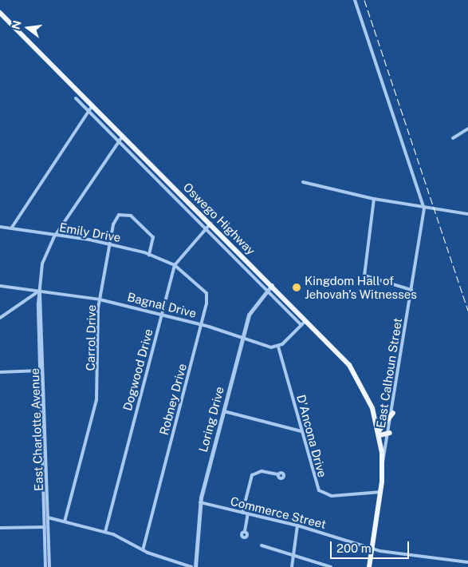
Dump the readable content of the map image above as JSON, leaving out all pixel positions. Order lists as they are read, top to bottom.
{
  "streets": {
    "main road": ["Oswego Highway", "East Calhoun Street"],
    "street": [
      "Emily Drive",
      "Bagnal Drive",
      "Carrol Drive",
      "Dogwood Drive",
      "Robney Drive",
      "Loring Drive",
      "East Charlotte Avenue",
      "D'Ancona Drive",
      "Commerce Street"
    ]
  },
  "crossings": [
    ["Oswego Highway", "Dogwood Drive"],
    ["Oswego Highway", "East Calhoun Street"],
    ["Oswego Highway", "Loring Drive"],
    ["Oswego Highway", "East Charlotte Avenue"],
    ["Emily Drive", "Carrol Drive"],
    ["Emily Drive", "Dogwood Drive"],
    ["Emily Drive", "Robney Drive"],
    ["Emily Drive", "East Charlotte Avenue"],
    ["Bagnal Drive", "Carrol Drive"],
    ["Bagnal Drive", "Dogwood Drive"],
    ["Bagnal Drive", "Robney Drive"],
    ["Bagnal Drive", "Loring Drive"],
    ["Bagnal Drive", "East Charlotte Avenue"],
    ["Bagnal Drive", "D'Ancona Drive"],
    ["Dogwood Drive", "Robney Drive"],
    ["East Calhoun Street", "D'Ancona Drive"],
    ["East Calhoun Street", "Commerce Street"],
    ["Loring Drive", "Commerce Street"]
  ],
  "places": ["Kingdom Hall of Jehovah’s Witnesses"],
  "scale_bar": "200 m",
  "north": "left"
}
